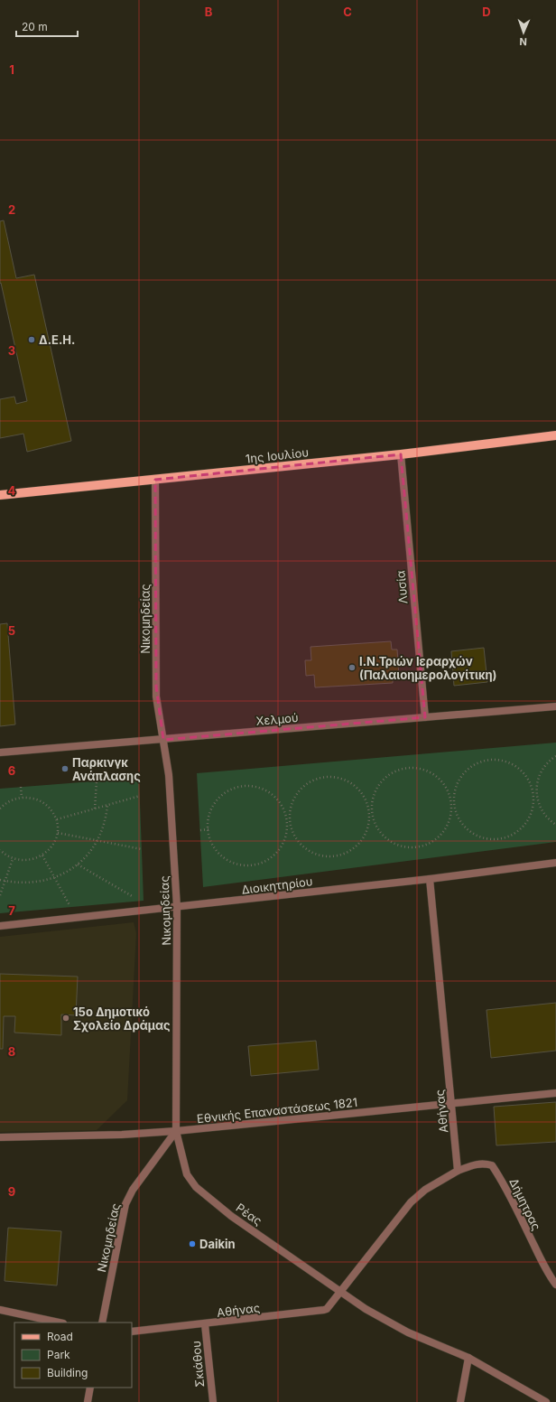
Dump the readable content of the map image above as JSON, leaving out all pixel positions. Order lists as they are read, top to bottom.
{
  "streets": {
    "main road": ["1ης Ιουλίου"],
    "street": [
      "Λυσία",
      "Νικομηδείας",
      "Χελμού",
      "Διοικητηρίου",
      "Εθνικής Επαναστάσεως 1821",
      "Αθήνας",
      "Δήμητρας",
      "Ρέας",
      "Σκιάθου"
    ]
  },
  "crossings": [
    ["1ης Ιουλίου", "Λυσία"],
    ["1ης Ιουλίου", "Νικομηδείας"],
    ["Λυσία", "Χελμού"],
    ["Νικομηδείας", "Χελμού"],
    ["Νικομηδείας", "Διοικητηρίου"],
    ["Νικομηδείας", "Εθνικής Επαναστάσεως 1821"],
    ["Νικομηδείας", "Ρέας"],
    ["Διοικητηρίου", "Αθήνας"],
    ["Εθνικής Επαναστάσεως 1821", "Αθήνας"],
    ["Εθνικής Επαναστάσεως 1821", "Ρέας"],
    ["Αθήνας", "Δήμητρας"],
    ["Αθήνας", "Ρέας"],
    ["Αθήνας", "Σκιάθου"]
  ],
  "places": [
    "Δ.Ε.Η.",
    "Ι.Ν.Τριών Ιεραρχών (Παλαιοημερολογίτικη)",
    "Παρκινγκ Ανάπλασης",
    "15ο Δημοτικό Σχολείο Δράμας",
    "Daikin"
  ],
  "legend": ["Road", "Park", "Building"],
  "scale_bar": "20 m",
  "north": "bottom",
  "grid": {
    "columns": ["B", "C", "D"],
    "rows": [
      "1",
      "2",
      "3",
      "4",
      "5",
      "6",
      "7",
      "8",
      "9"
    ]
  }
}
